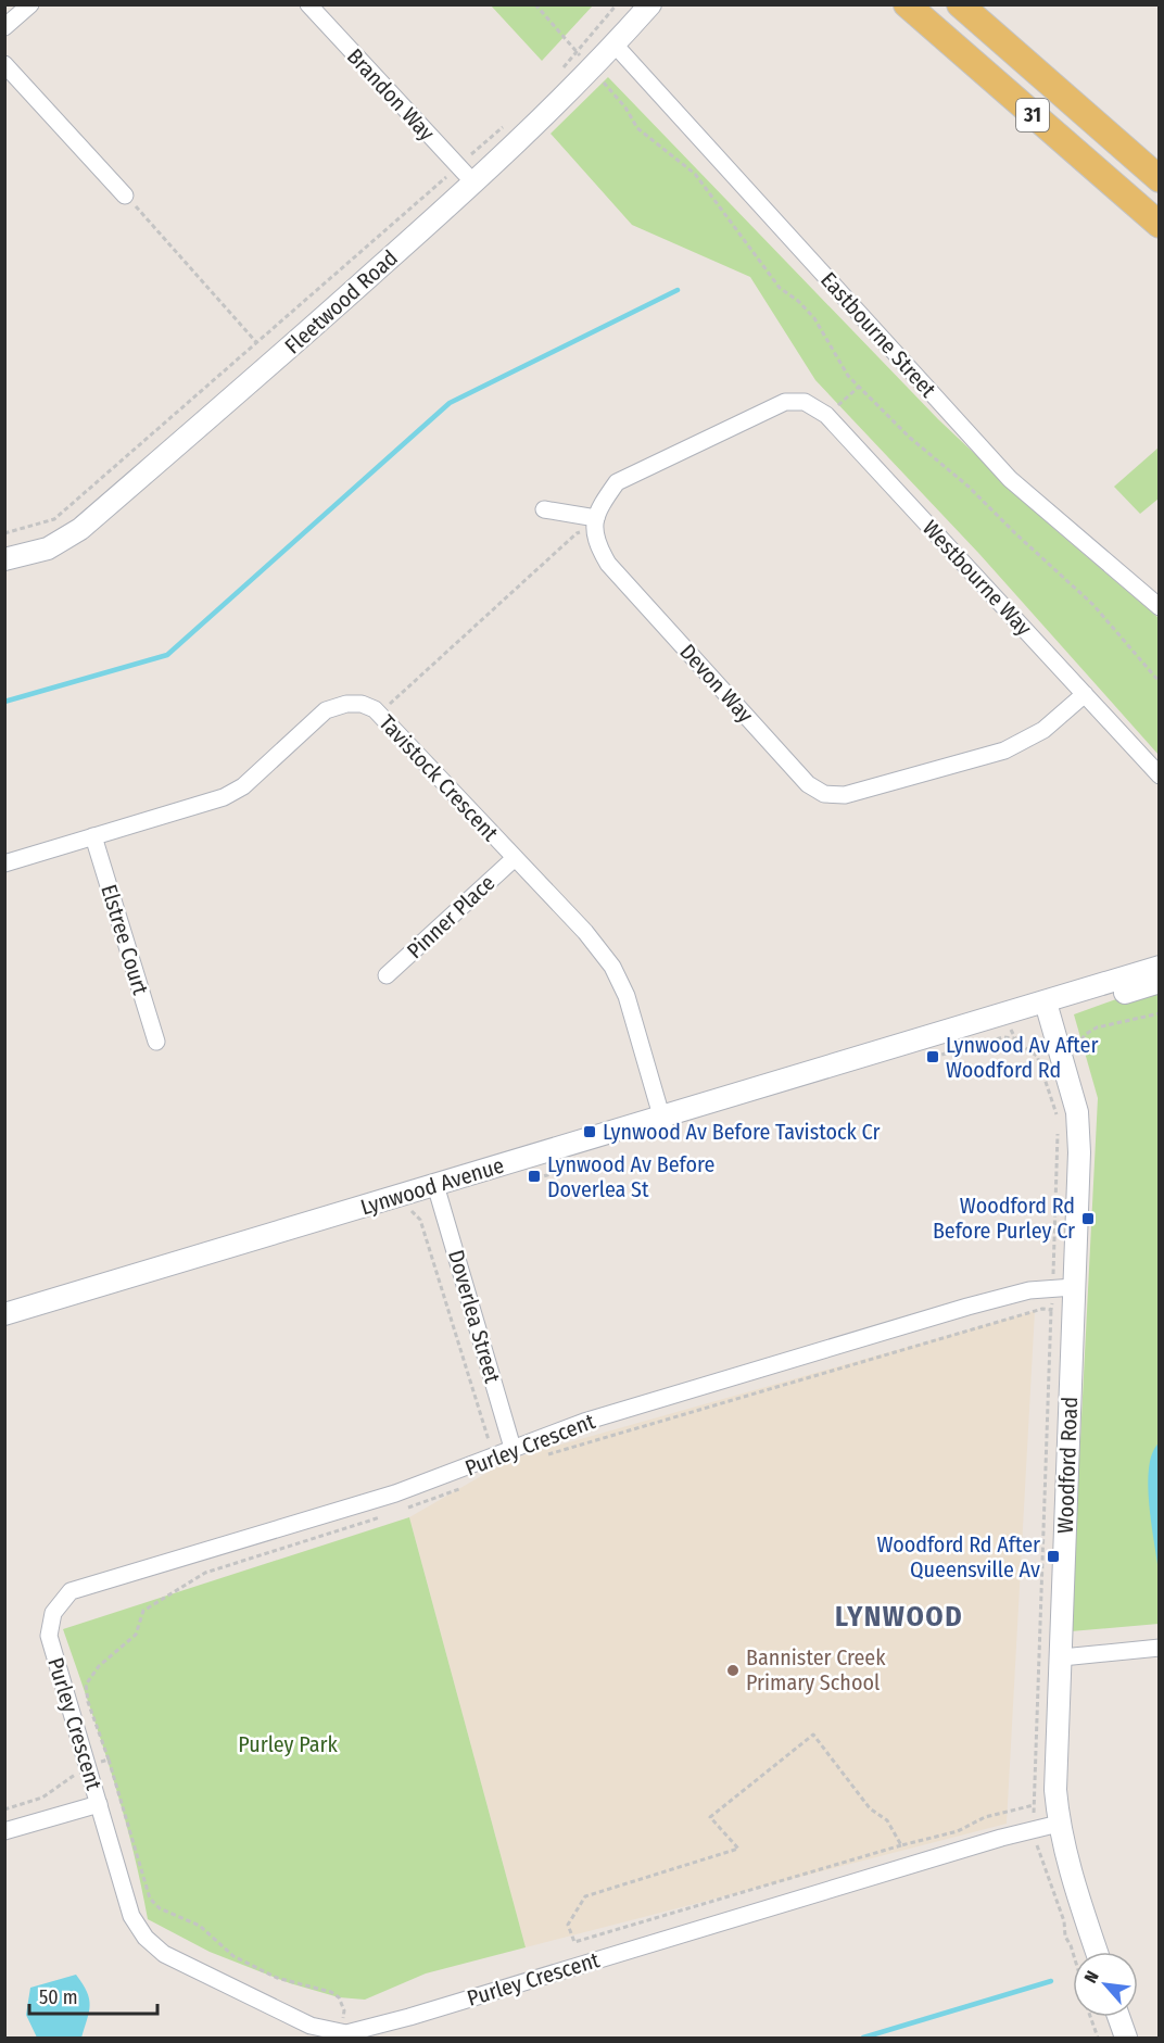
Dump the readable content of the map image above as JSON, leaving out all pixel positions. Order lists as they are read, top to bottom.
{
  "streets": {
    "main road": ["31"],
    "street": [
      "Brandon Way",
      "Fleetwood Road",
      "Eastbourne Street",
      "Westbourne Way",
      "Devon Way",
      "Tavistock Crescent",
      "Pinner Place",
      "Elstree Court",
      "Lynwood Avenue",
      "Doverlea Street",
      "Purley Crescent",
      "Woodford Road"
    ]
  },
  "crossings": [
    ["Brandon Way", "Fleetwood Road"],
    ["Fleetwood Road", "Eastbourne Street"],
    ["Westbourne Way", "Devon Way"],
    ["Tavistock Crescent", "Pinner Place"],
    ["Tavistock Crescent", "Elstree Court"],
    ["Tavistock Crescent", "Lynwood Avenue"],
    ["Lynwood Avenue", "Doverlea Street"],
    ["Lynwood Avenue", "Woodford Road"],
    ["Doverlea Street", "Purley Crescent"],
    ["Purley Crescent", "Woodford Road"]
  ],
  "districts": ["LYNWOOD"],
  "parks": ["Purley Park"],
  "places": {
    "transit": [
      "Lynwood Av After Woodford Rd",
      "Lynwood Av Before Tavistock Cr",
      "Lynwood Av Before Doverlea St",
      "Woodford Rd Before Purley Cr",
      "Woodford Rd After Queensville Av"
    ],
    "other": ["Bannister Creek Primary School"]
  },
  "scale_bar": "50 m",
  "north": "top left"
}
